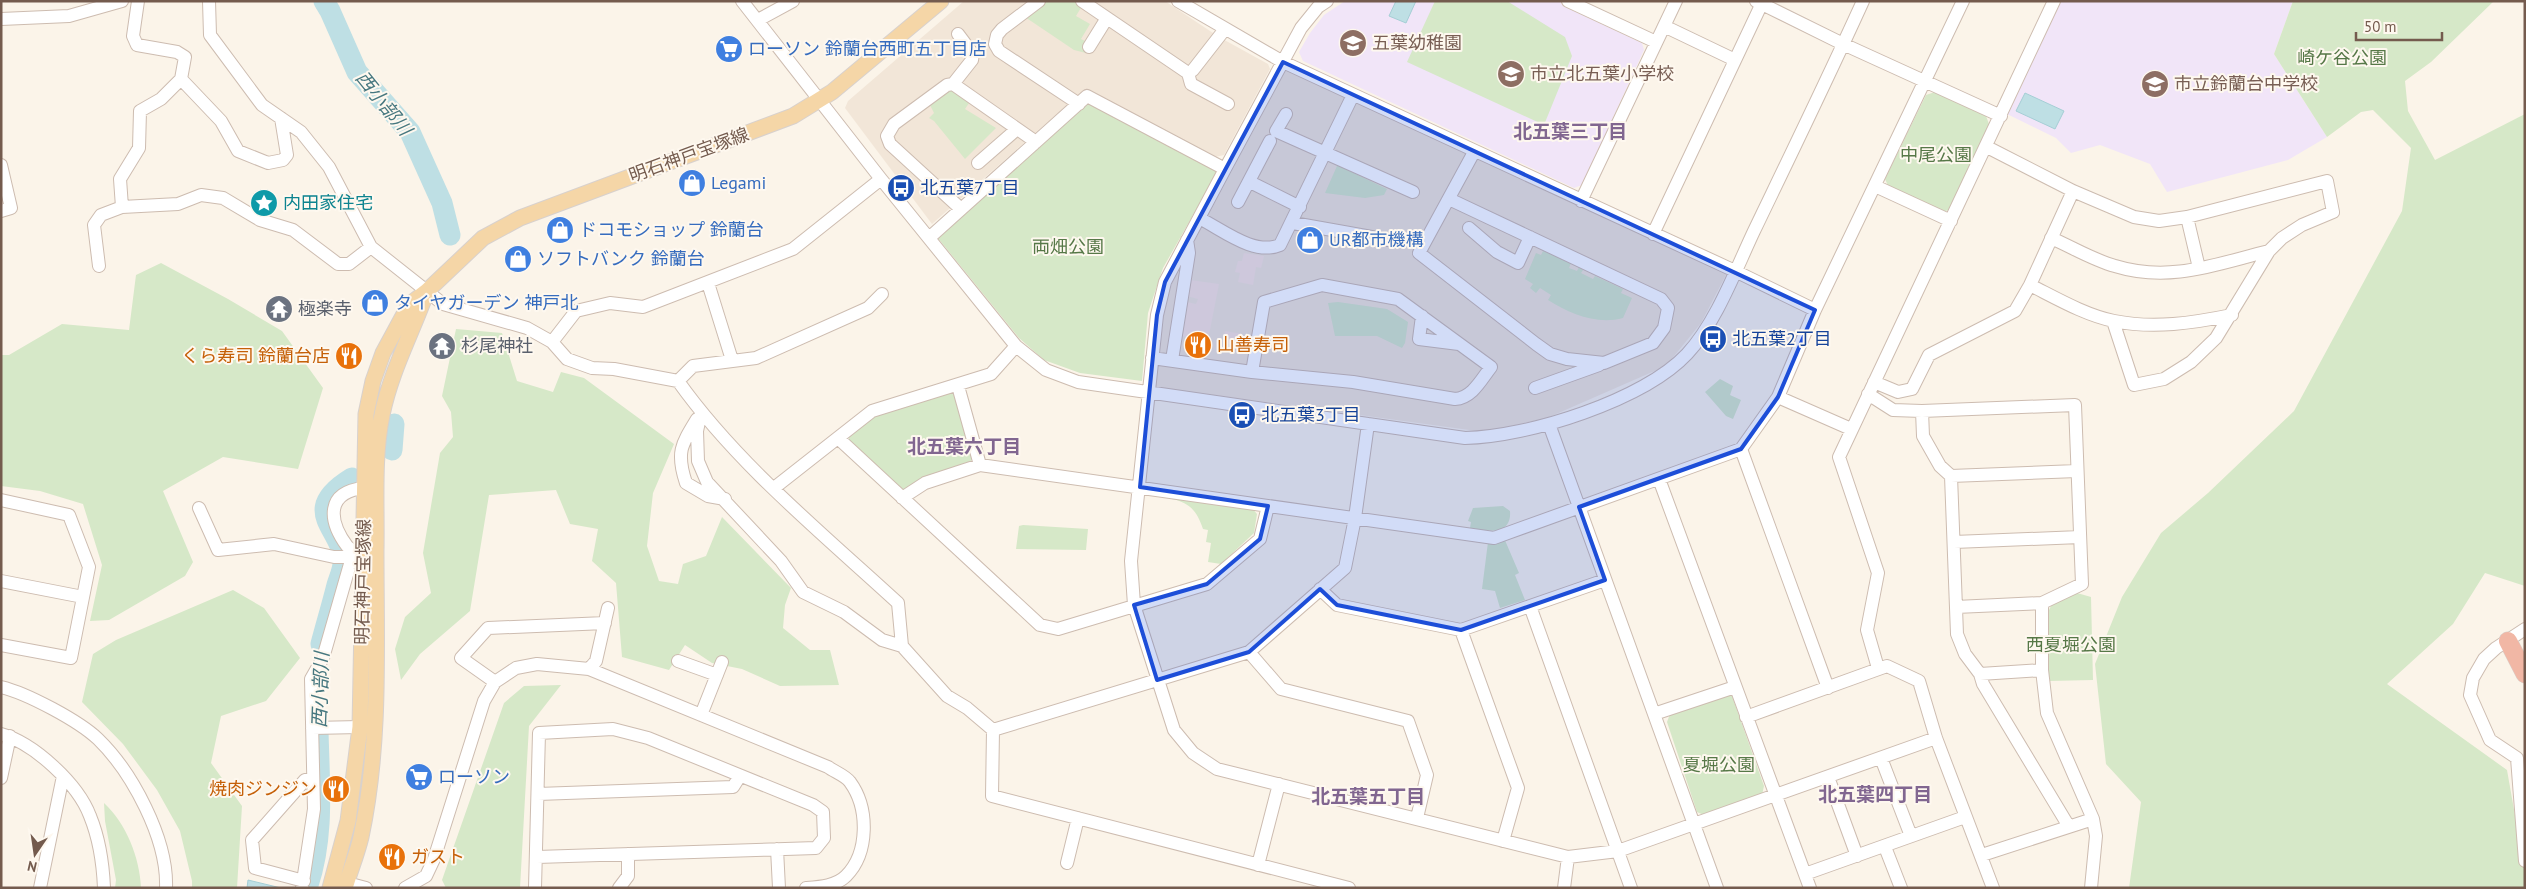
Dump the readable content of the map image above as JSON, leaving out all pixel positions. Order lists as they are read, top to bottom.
{
  "streets": {
    "main road": ["明石神戸宝塚線"]
  },
  "districts": [
    "北五葉三丁目",
    "北五葉六丁目",
    "北五葉四丁目",
    "北五葉五丁目"
  ],
  "water": ["西小部川"],
  "parks": [
    "崎ケ谷公園",
    "中尾公園",
    "両畑公園",
    "西夏堀公園",
    "夏堀公園"
  ],
  "places": {
    "school or university": ["五葉幼稚園", "市立北五葉小学校", "市立鈴蘭台中学校"],
    "supermarket": ["ローソン 鈴蘭台西町五丁目店", "ローソン"],
    "shop": [
      "Legami",
      "ドコモショップ 鈴蘭台",
      "UR都市機構",
      "ソフトバンク 鈴蘭台",
      "タイヤガーデン 神戸北"
    ],
    "bus stop": ["北五葉7丁目", "北五葉2丁目", "北五葉3丁目"],
    "place": ["内田家住宅"],
    "temple": ["極楽寺", "杉尾神社"],
    "restaurant": [
      "山善寿司",
      "くら寿司 鈴蘭台店",
      "焼肉ジンジン",
      "ガスト"
    ]
  },
  "scale_bar": "50 m",
  "north": "bottom"
}
